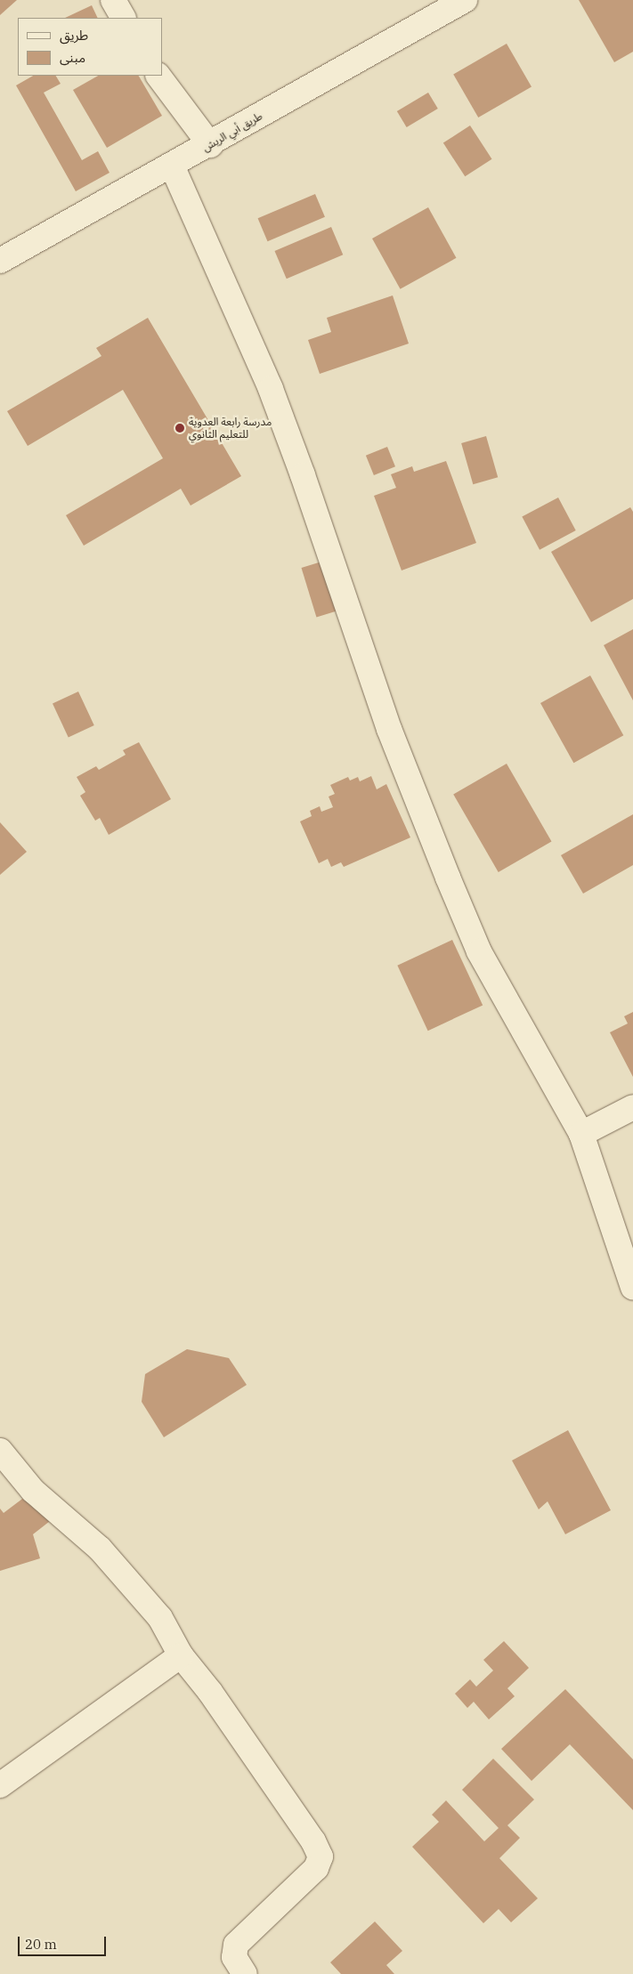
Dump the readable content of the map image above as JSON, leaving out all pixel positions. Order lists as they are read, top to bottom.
{
  "streets": {
    "street": ["طريق أبي الريش"]
  },
  "places": ["مدرسة رابعة العدوية للتعليم الثانوي"],
  "legend": ["طريق", "مبنى"],
  "scale_bar": "20 m"
}
